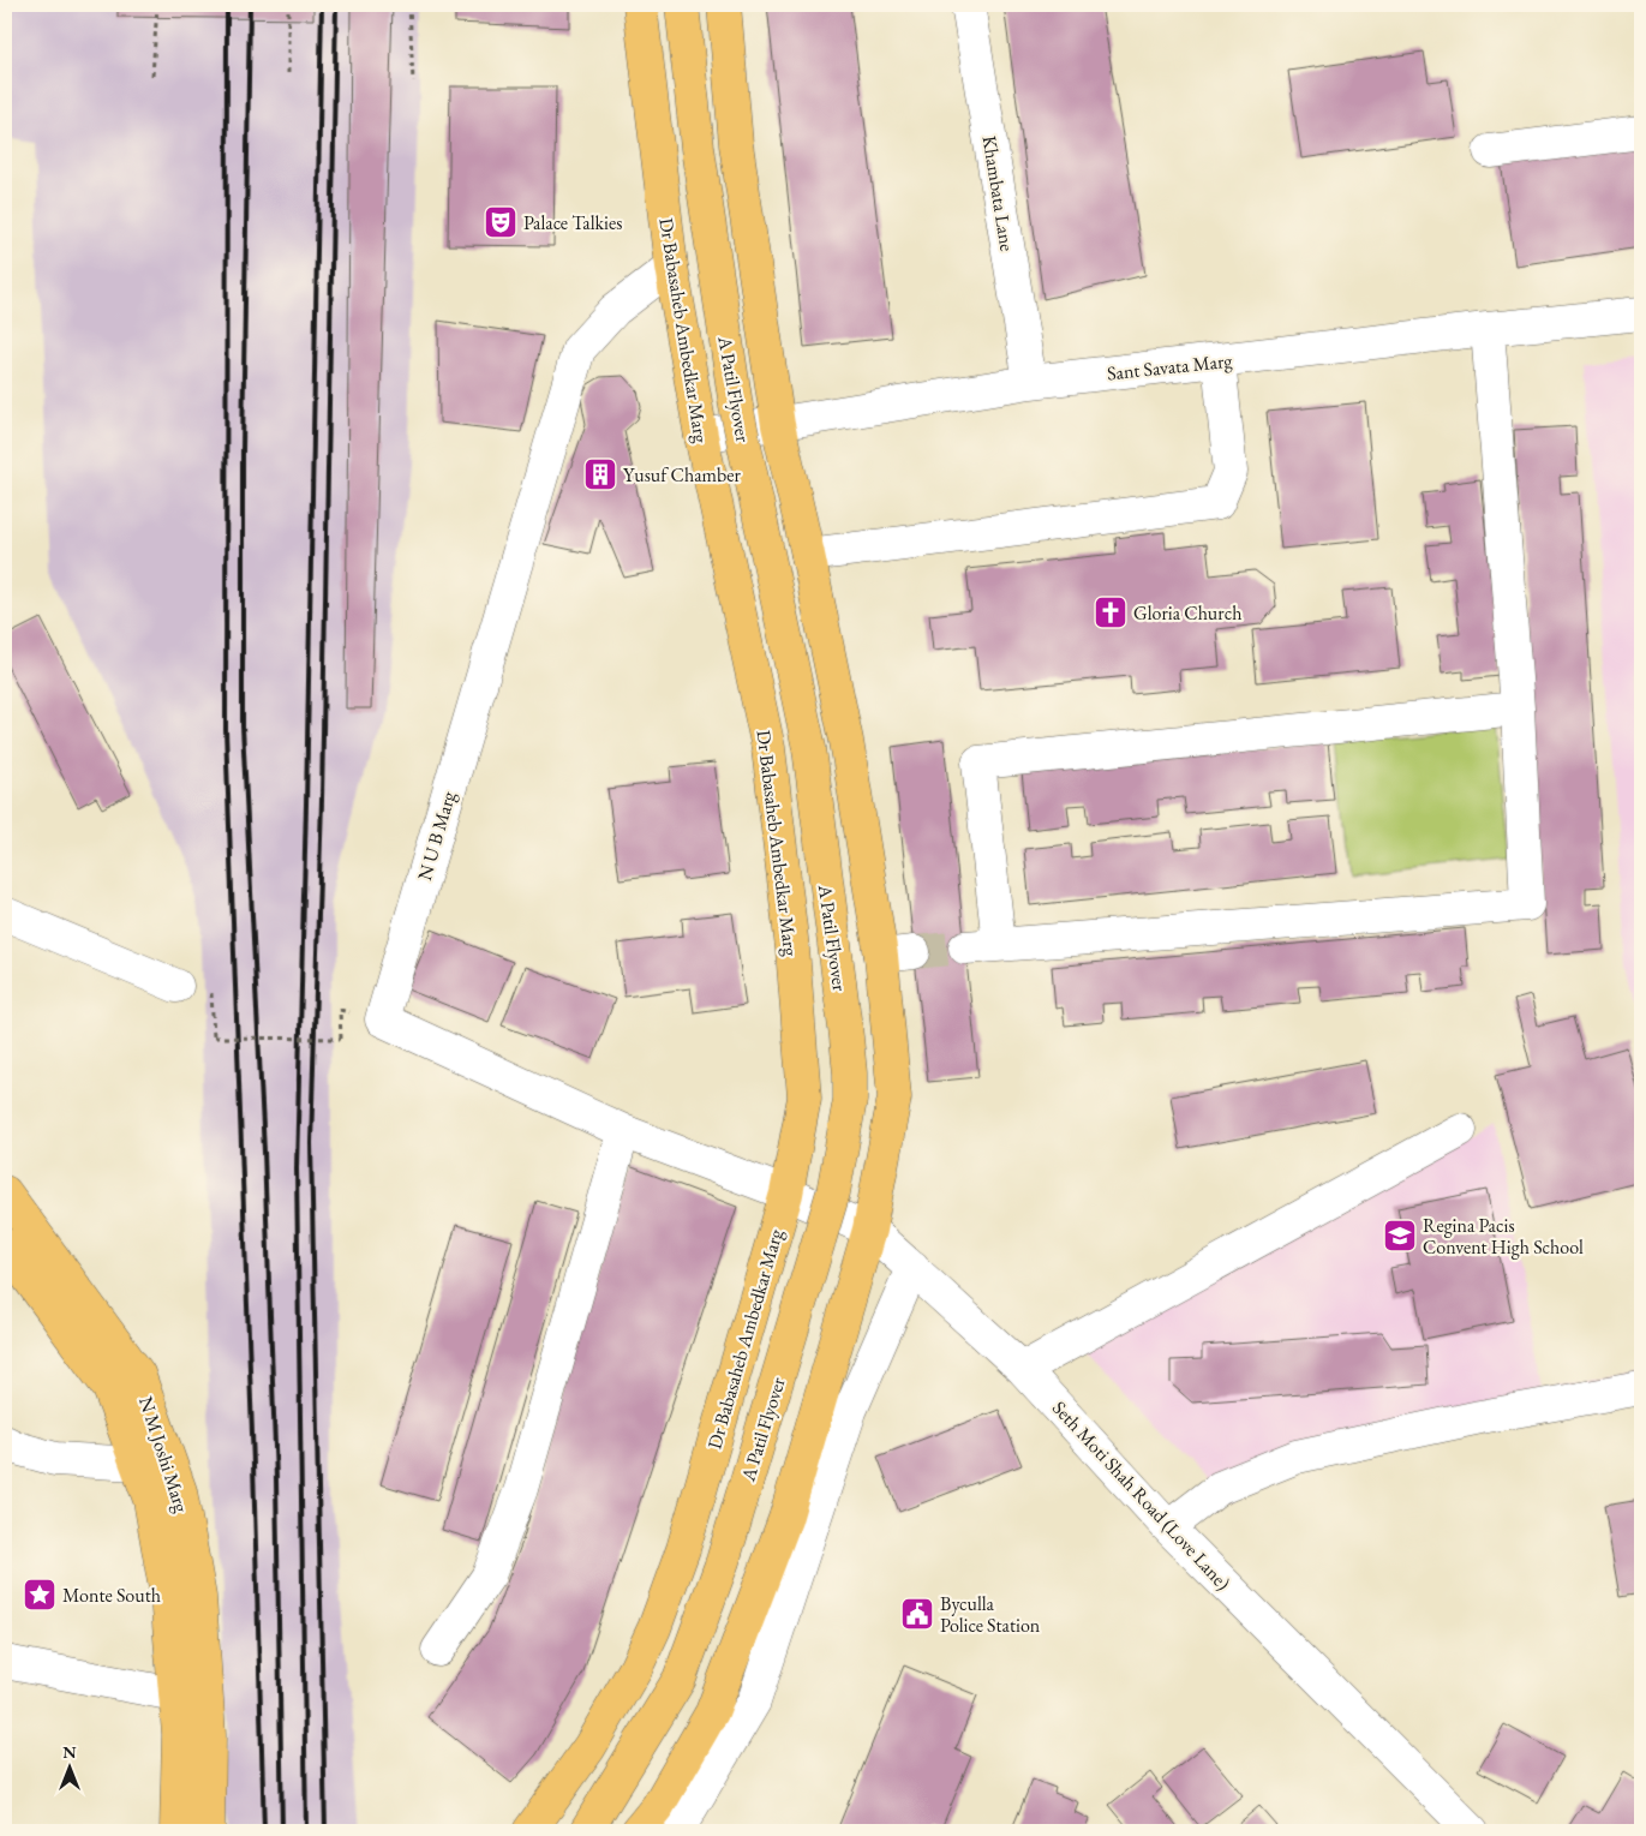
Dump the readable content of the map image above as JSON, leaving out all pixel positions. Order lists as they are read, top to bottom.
{
  "streets": {
    "main road": ["Dr Babasaheb Ambedkar Marg", "A Patil Flyover", "N M Joshi Marg"],
    "street": [
      "Khambata Lane",
      "Sant Savata Marg",
      "N U B Marg",
      "Seth Moti Shah Road (Love Lane)"
    ]
  },
  "crossings": [
    ["Khambata Lane", "Sant Savata Marg"],
    ["Dr Babasaheb Ambedkar Marg", "Sant Savata Marg"],
    ["Dr Babasaheb Ambedkar Marg", "N U B Marg"],
    ["Dr Babasaheb Ambedkar Marg", "Seth Moti Shah Road (Love Lane)"],
    ["N U B Marg", "Seth Moti Shah Road (Love Lane)"]
  ],
  "places": {
    "theatre": ["Palace Talkies"],
    "building": ["Yusuf Chamber"],
    "church": ["Gloria Church"],
    "school or university": ["Regina Pacis Convent High School"],
    "place": ["Monte South"],
    "public building": ["Byculla Police Station"]
  },
  "north": "top"
}
